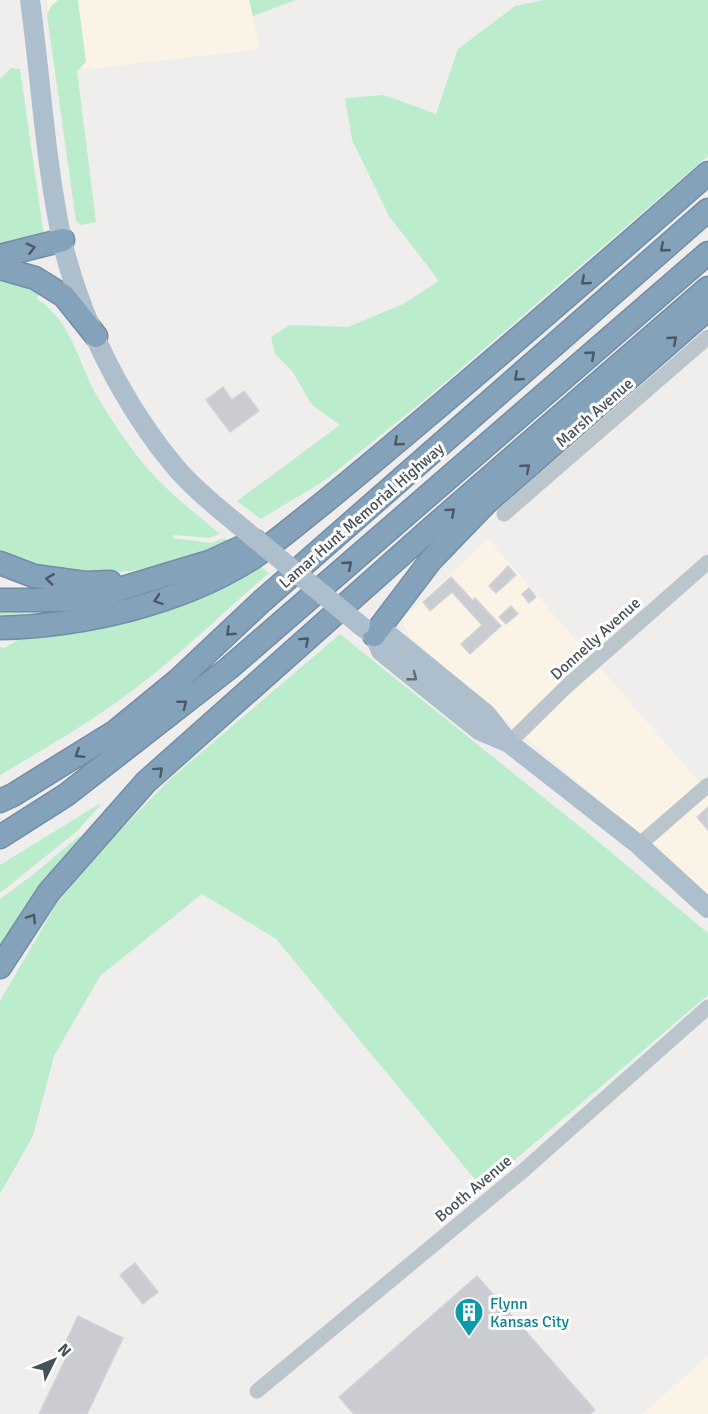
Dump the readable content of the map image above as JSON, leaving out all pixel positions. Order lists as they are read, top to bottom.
{
  "streets": {
    "highway": ["Lamar Hunt Memorial Highway"],
    "street": ["Marsh Avenue", "Donnelly Avenue", "Booth Avenue"]
  },
  "places": {
    "building": ["Flynn Kansas City"]
  },
  "north": "top right"
}
